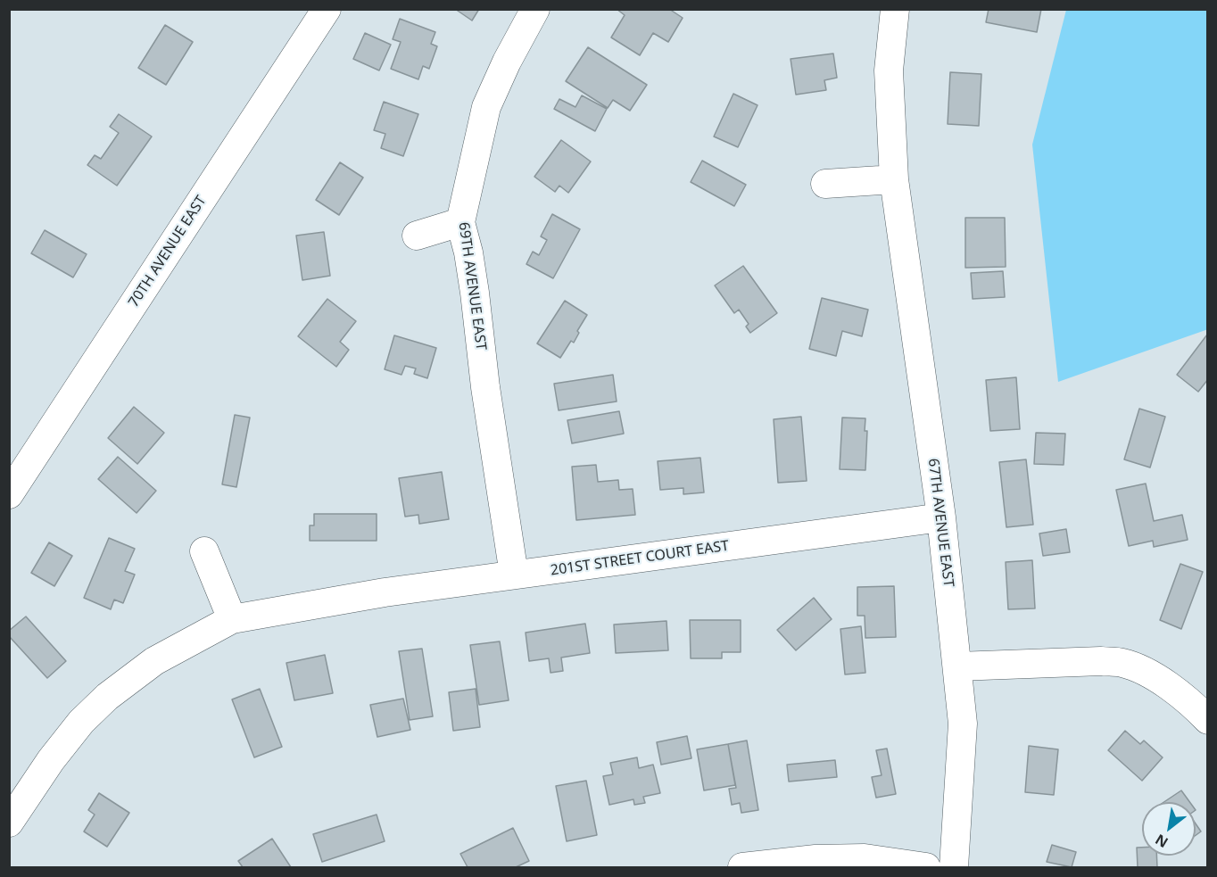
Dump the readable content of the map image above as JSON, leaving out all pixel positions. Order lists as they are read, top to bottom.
{
  "streets": {
    "street": [
      "70TH AVENUE EAST",
      "69TH AVENUE EAST",
      "67TH AVENUE EAST",
      "201ST STREET COURT EAST"
    ]
  },
  "crossings": [
    ["69TH AVENUE EAST", "201ST STREET COURT EAST"],
    ["67TH AVENUE EAST", "201ST STREET COURT EAST"]
  ],
  "north": "bottom left"
}
